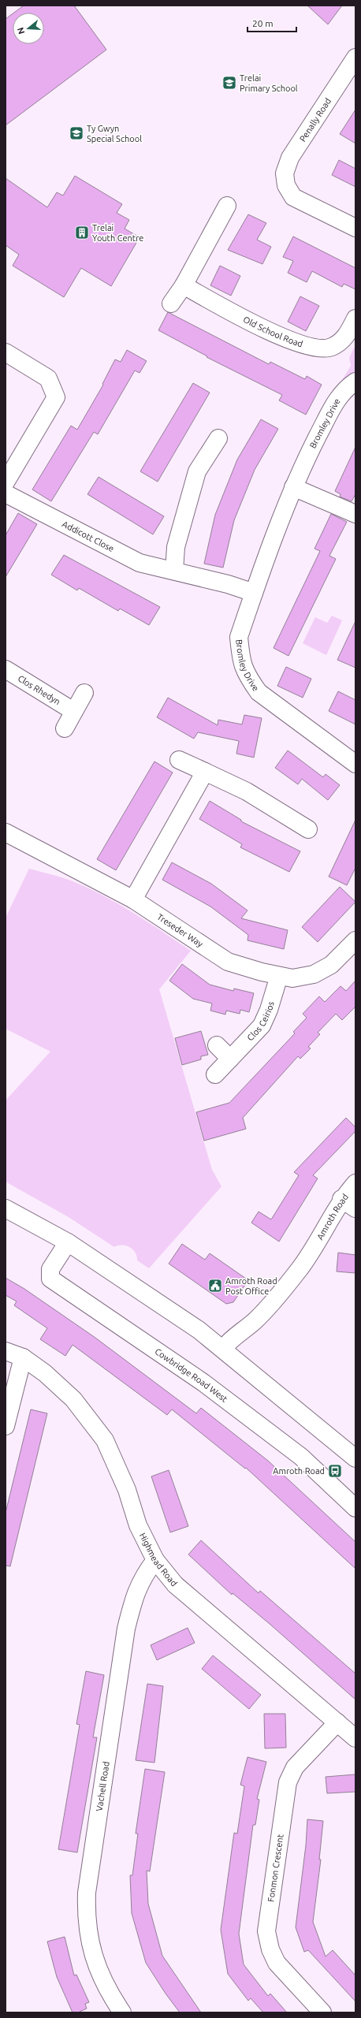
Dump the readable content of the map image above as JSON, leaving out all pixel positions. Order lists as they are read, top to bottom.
{
  "streets": {
    "main road": [
      "Penally Road",
      "Old School Road",
      "Bromley Drive",
      "Addicott Close",
      "Clos Rhedyn",
      "Treseder Way",
      "Clos Ceirios",
      "Amroth Road",
      "Cowbridge Road West",
      "Highmead Road",
      "Vachell Road",
      "Fonmon Crescent"
    ]
  },
  "crossings": [
    ["Bromley Drive", "Addicott Close"],
    ["Treseder Way", "Clos Ceirios"],
    ["Highmead Road", "Vachell Road"],
    ["Highmead Road", "Fonmon Crescent"]
  ],
  "places": {
    "school or university": ["Trelai Primary School", "Ty Gwyn Special School"],
    "building": ["Trelai Youth Centre"],
    "public building": ["Amroth Road Post Office"],
    "bus stop": ["Amroth Road"]
  },
  "scale_bar": "20 m",
  "north": "left"
}
